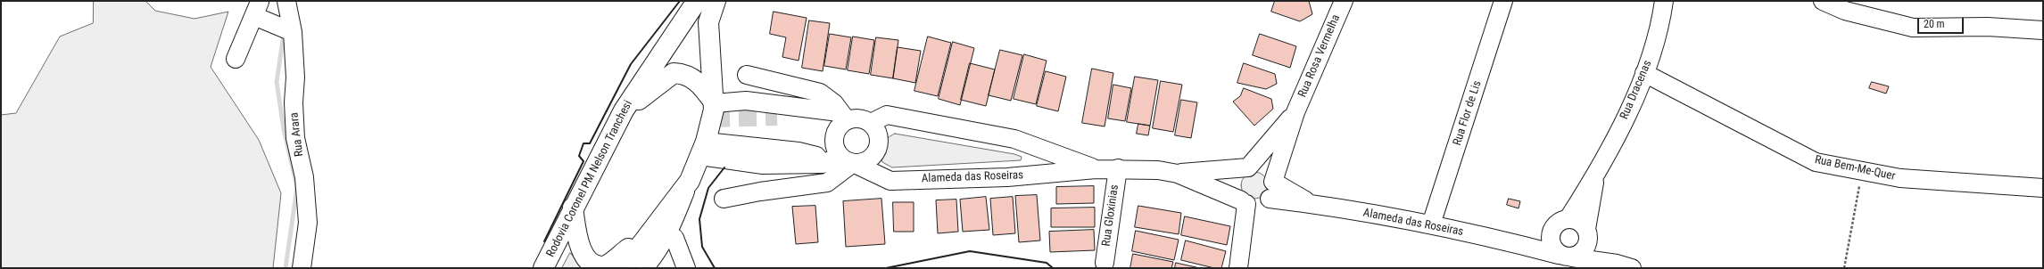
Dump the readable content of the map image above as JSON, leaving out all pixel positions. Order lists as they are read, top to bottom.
{
  "streets": {
    "highway": ["Rodovia Coronel PM Nelson Tranchesi"],
    "street": [
      "Rua Rosa Vermelha",
      "Rua Dracenas",
      "Rua Flor de Lis",
      "Rua Arara",
      "Rua Bem-Me-Quer",
      "Alameda das Roseiras",
      "Rua Gloxinias"
    ]
  },
  "crossings": [
    ["Rua Rosa Vermelha", "Alameda das Roseiras"],
    ["Rua Dracenas", "Rua Bem-Me-Quer"],
    ["Rua Dracenas", "Alameda das Roseiras"],
    ["Rua Flor de Lis", "Alameda das Roseiras"],
    ["Alameda das Roseiras", "Rua Gloxinias"]
  ],
  "scale_bar": "20 m"
}
